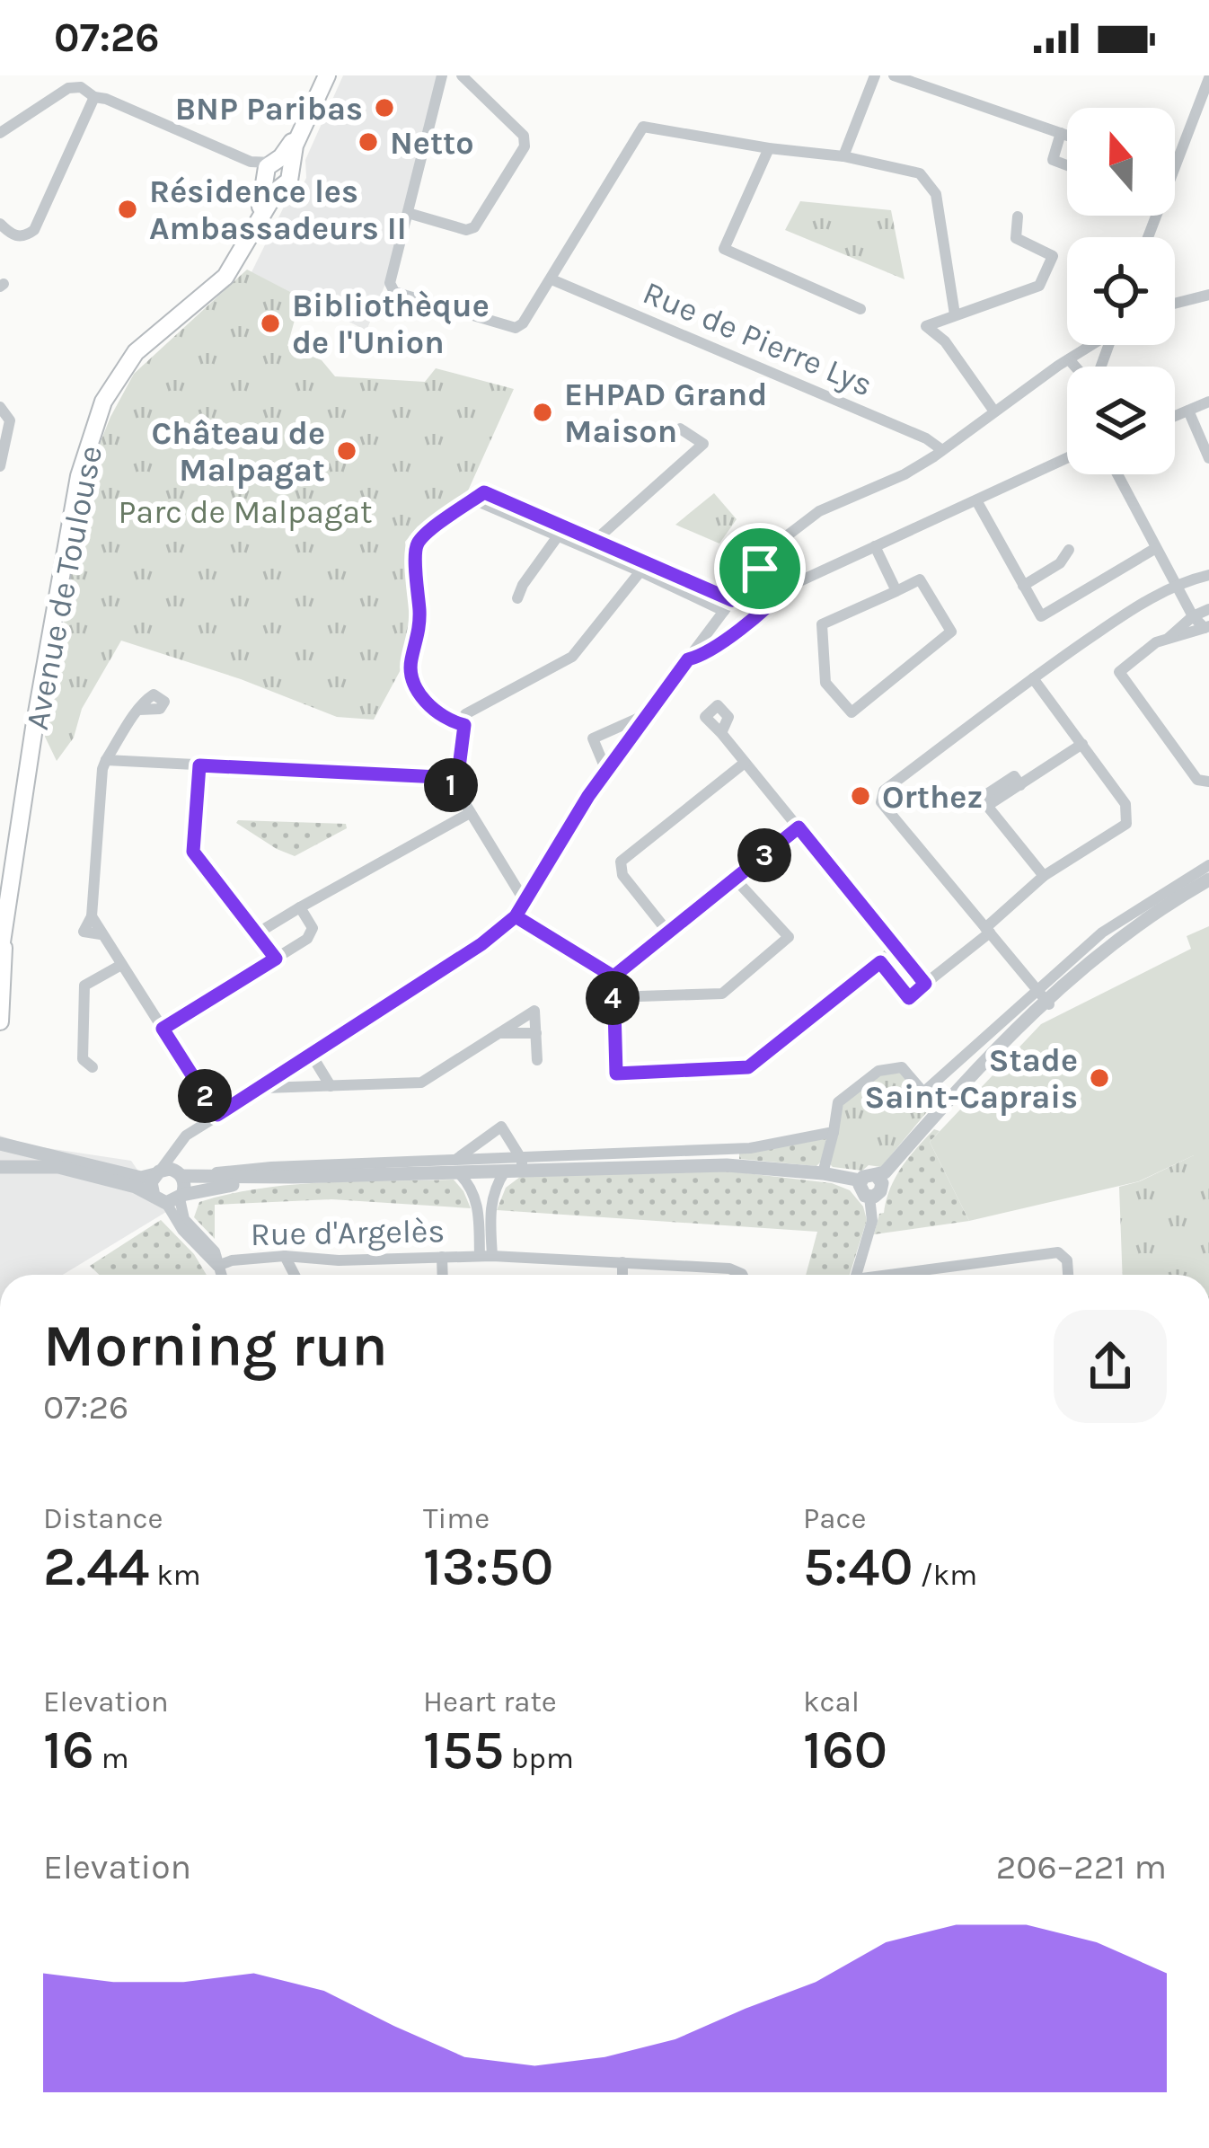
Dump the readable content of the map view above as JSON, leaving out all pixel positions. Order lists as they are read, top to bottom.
{
  "streets": {
    "main road": ["Avenue de Toulouse"],
    "street": ["Rue de Pierre Lys", "Rue d'Argelès"]
  },
  "parks": ["Parc de Malpagat"],
  "places": [
    "BNP Paribas",
    "Netto",
    "Résidence les Ambassadeurs II",
    "Bibliothèque de l'Union",
    "EHPAD Grand Maison",
    "Château de Malpagat",
    "Orthez",
    "Stade Saint-Caprais"
  ],
  "north": "top",
  "page": {
    "status": "07:26",
    "pins": [
      "1",
      "3",
      "4",
      "2"
    ],
    "heading": ["Morning run", "07:26"],
    "stats": [
      ["Distance", "2.44 km"],
      ["Time", "13:50"],
      ["Pace", "5:40 /km"],
      ["Elevation", "16 m"],
      ["Heart rate", "155 bpm"],
      ["kcal", "160"]
    ],
    "chart": ["Elevation", "206–221 m"]
  }
}
